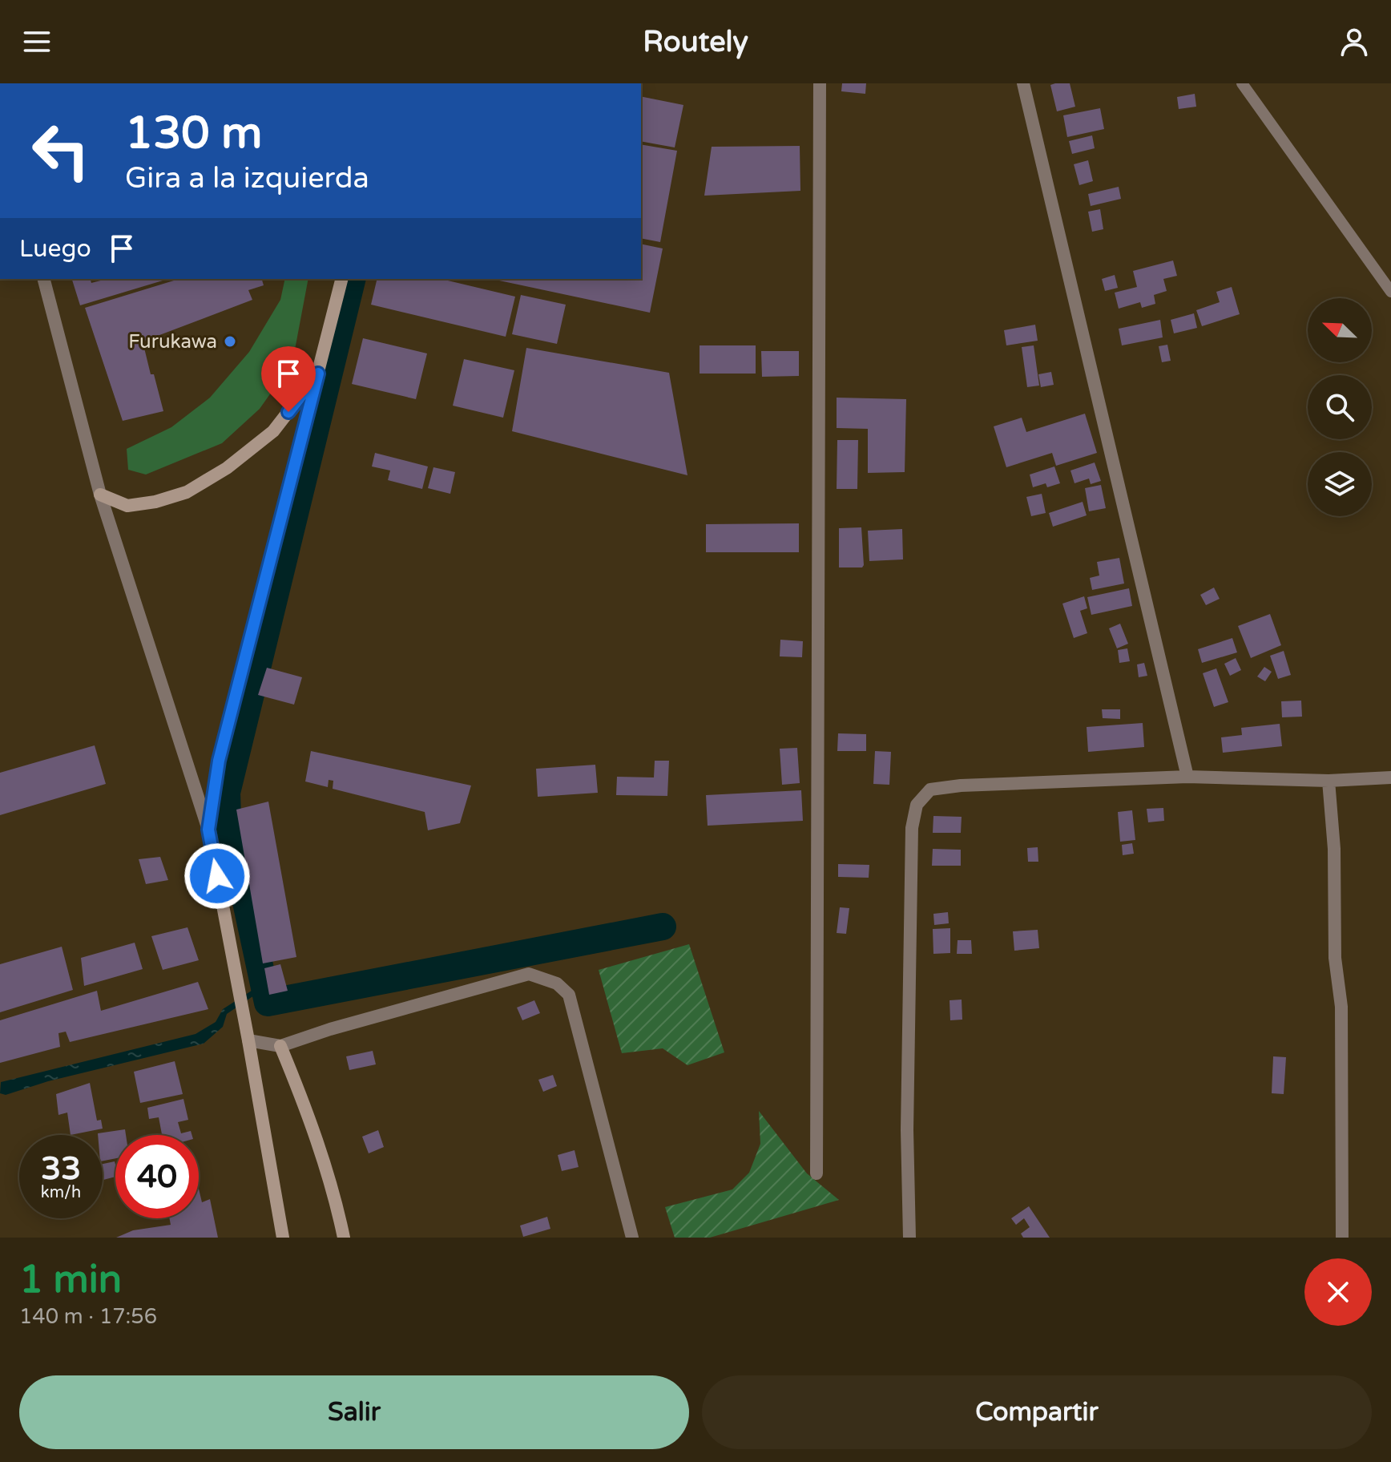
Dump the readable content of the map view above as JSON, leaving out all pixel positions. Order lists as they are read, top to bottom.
{
  "places": ["Furukawa"],
  "north": "top left",
  "page": {
    "header": "Routely",
    "turn": ["130 m", "Gira a la izquierda"],
    "then": "Luego",
    "speed": "33 km/h",
    "limit": "40",
    "heading": ["1 min", "140 m · 17:56"],
    "buttons": ["Salir", "Compartir"]
  }
}
